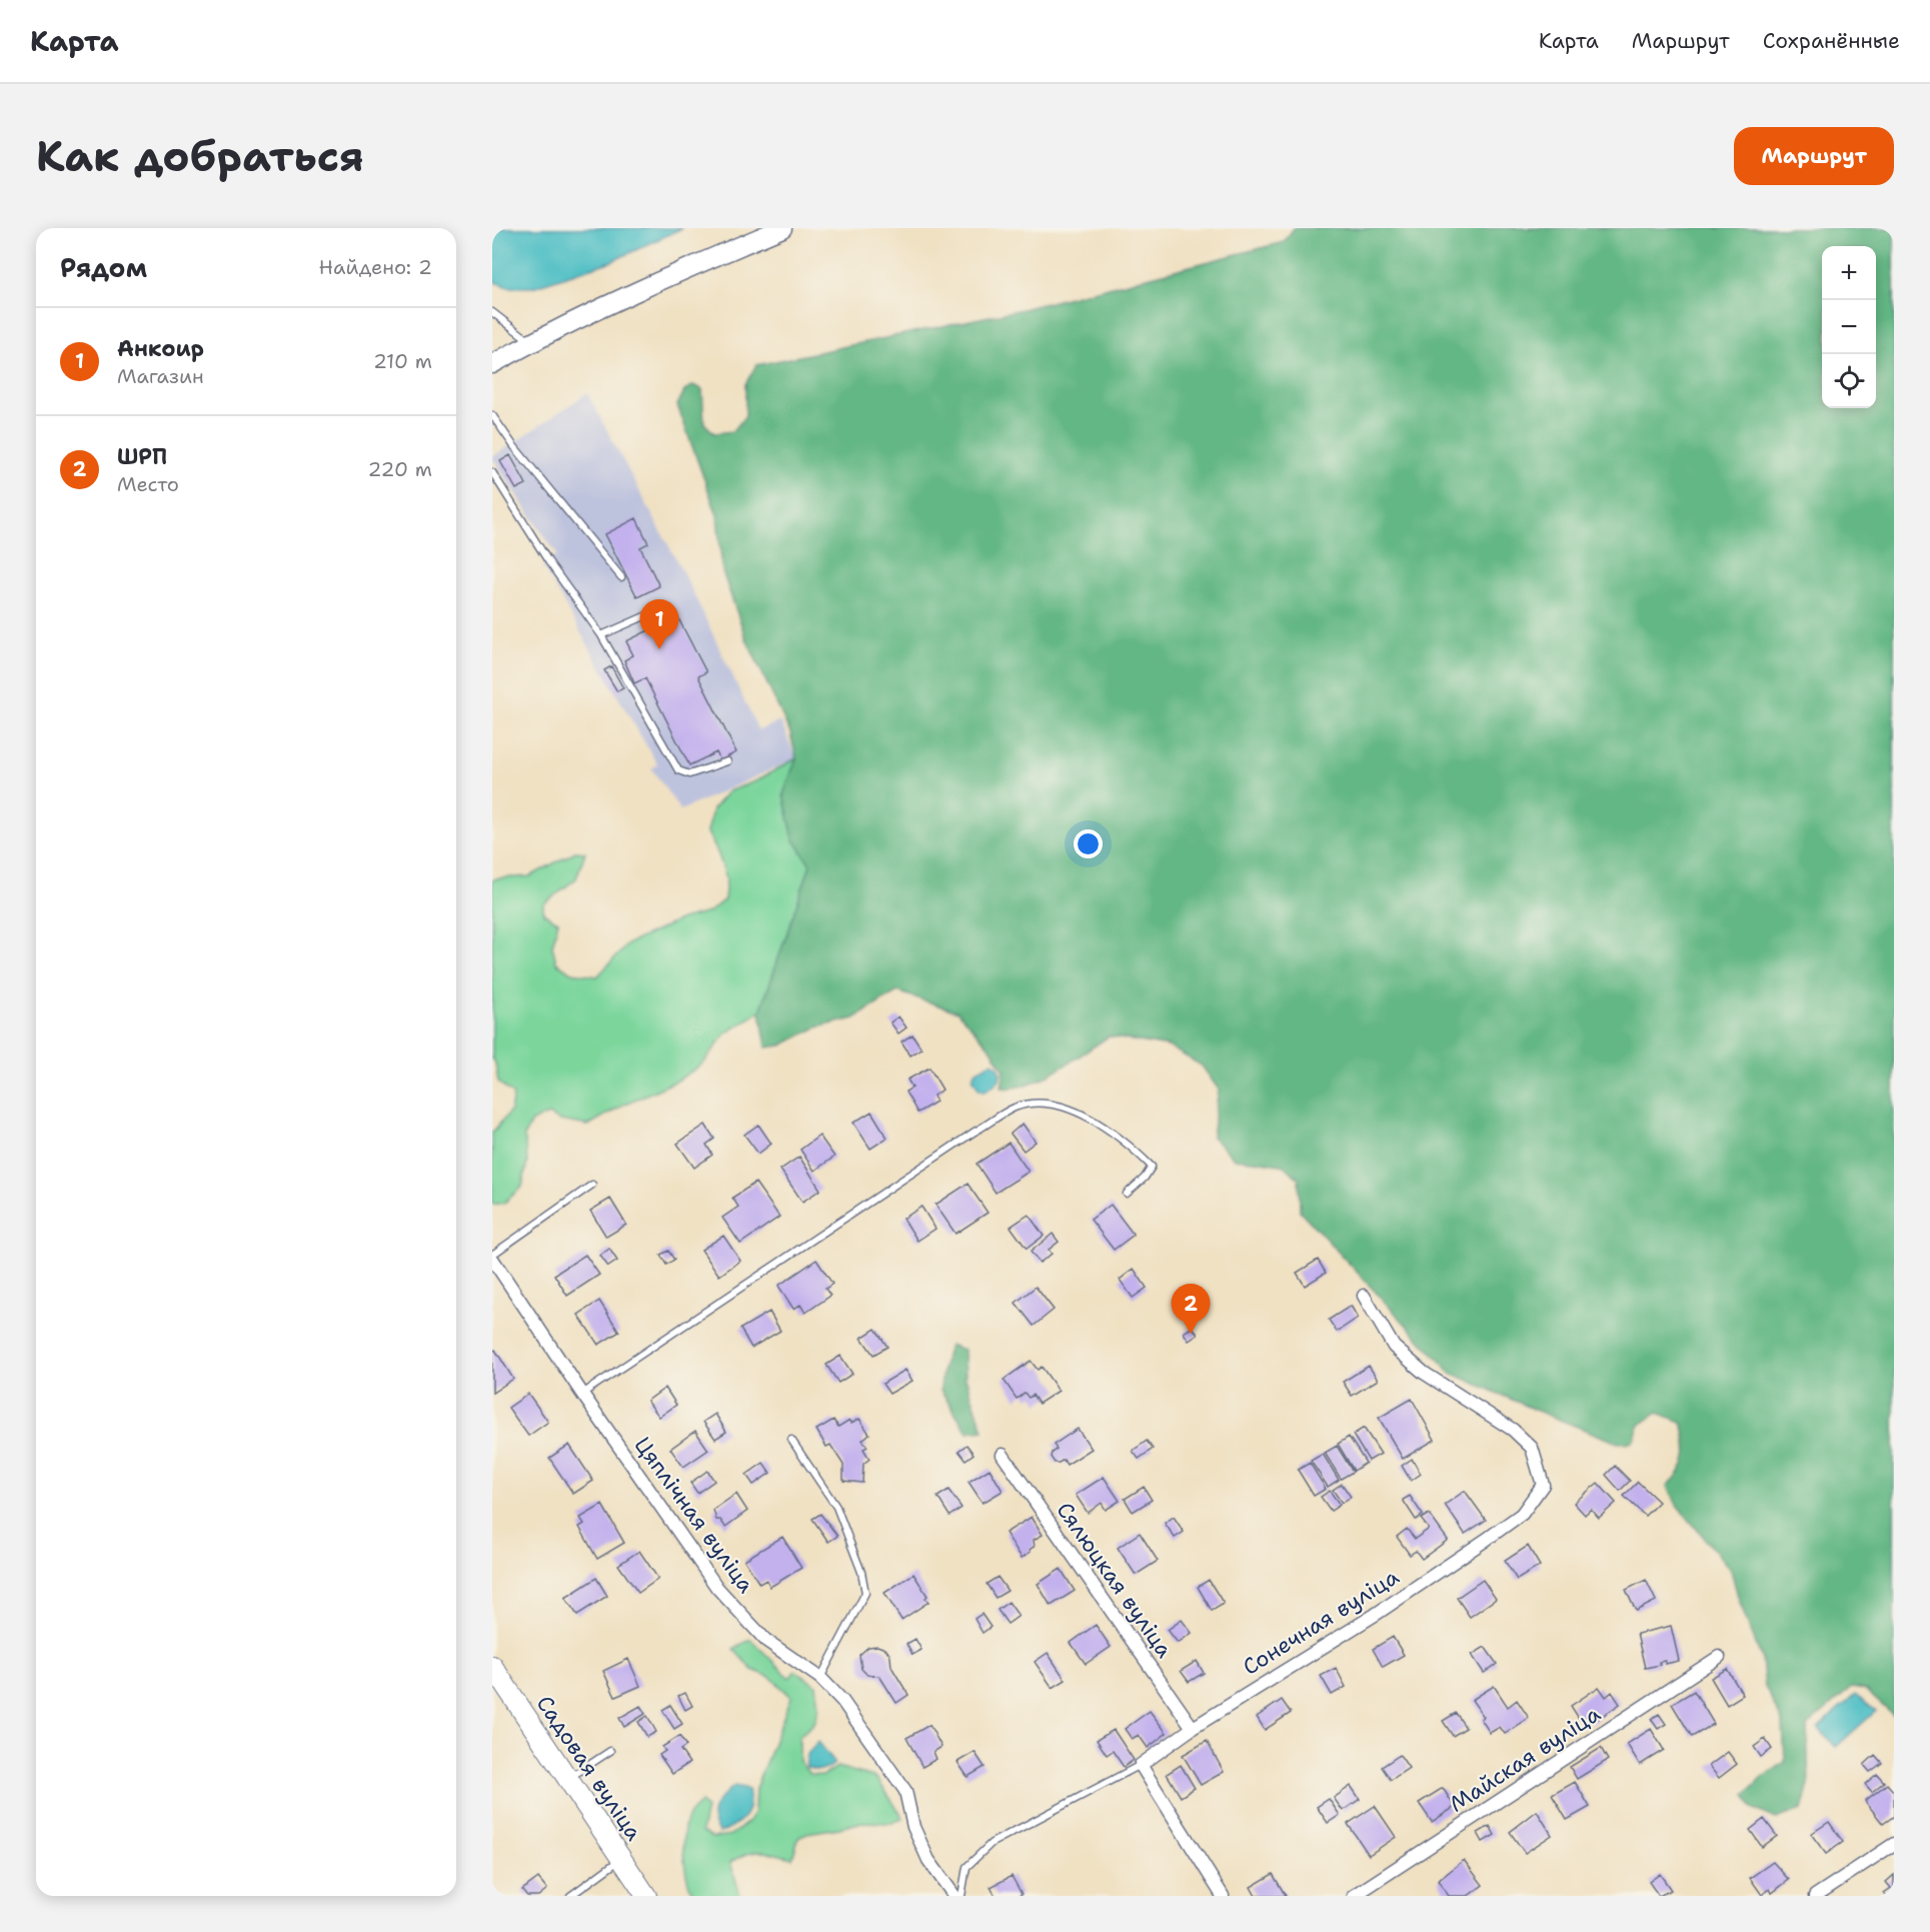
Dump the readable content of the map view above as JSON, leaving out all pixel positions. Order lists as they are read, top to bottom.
{
  "streets": {
    "main road": ["Садовая вуліца"],
    "street": [
      "Цяплічная вуліца",
      "Сялюцкая вуліца",
      "Сонечная вуліца",
      "Майская вуліца"
    ]
  },
  "crossings": [
    ["Сялюцкая вуліца", "Сонечная вуліца"]
  ],
  "page": {
    "header": "Карта",
    "nav": ["Карта", "Маршрут", "Сохранённые"],
    "buttons": "Маршрут",
    "title": "Как добраться",
    "heading": ["Рядом", "Найдено: 2"],
    "map_buttons": ["+", "−"],
    "list": [
      {
        "mark": "1",
        "name": "Анкоир",
        "note": "Магазин",
        "value": "210 m"
      },
      {
        "mark": "2",
        "name": "ШРП",
        "note": "Место",
        "value": "220 m"
      }
    ],
    "pins": ["1", "2"]
  }
}
